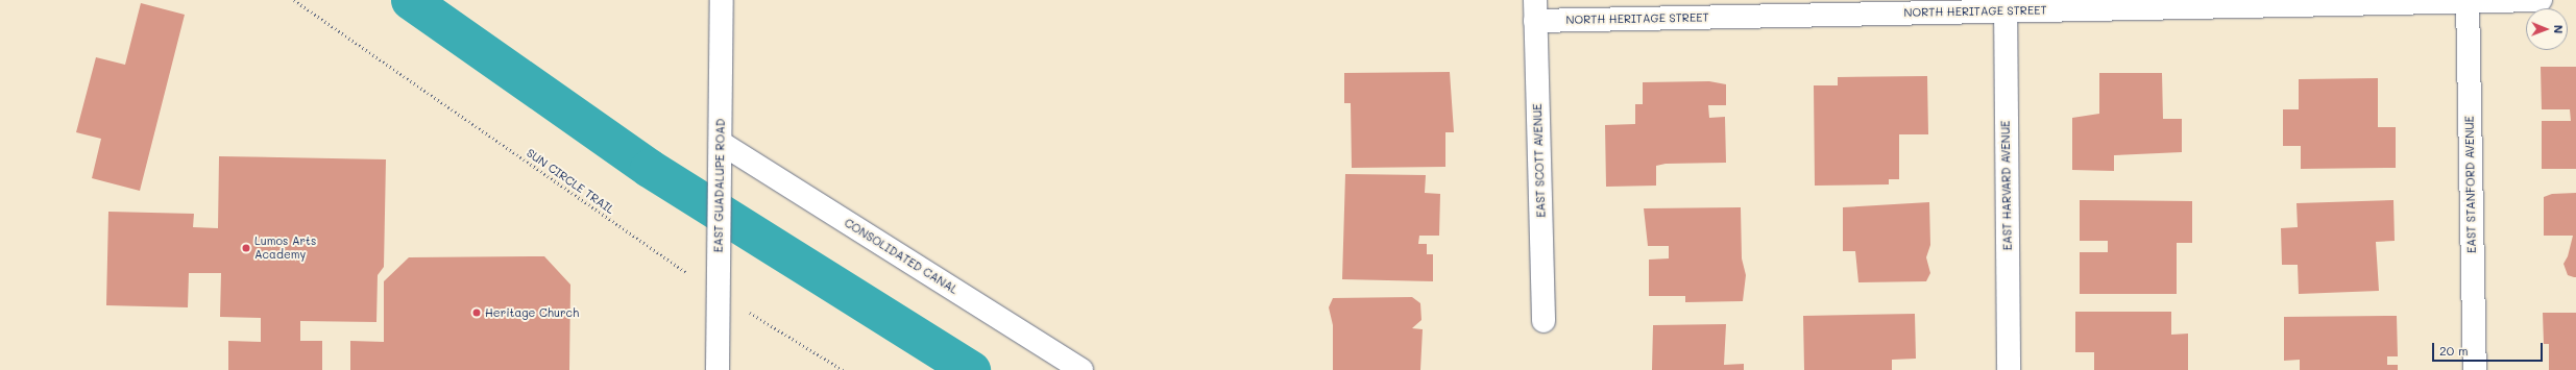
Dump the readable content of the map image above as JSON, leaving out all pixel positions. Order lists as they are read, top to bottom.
{
  "streets": {
    "street": [
      "NORTH HERITAGE STREET",
      "EAST SCOTT AVENUE",
      "EAST STANFORD AVENUE",
      "EAST GUADALUPE ROAD",
      "EAST HARVARD AVENUE",
      "CONSOLIDATED CANAL"
    ],
    "path": ["SUN CIRCLE TRAIL"]
  },
  "crossings": [
    ["NORTH HERITAGE STREET", "EAST SCOTT AVENUE"],
    ["NORTH HERITAGE STREET", "EAST STANFORD AVENUE"],
    ["NORTH HERITAGE STREET", "EAST HARVARD AVENUE"],
    ["SUN CIRCLE TRAIL", "EAST GUADALUPE ROAD"],
    ["EAST GUADALUPE ROAD", "CONSOLIDATED CANAL"]
  ],
  "places": ["Lumos Arts Academy", "Heritage Church"],
  "scale_bar": "20 m",
  "north": "right"
}
